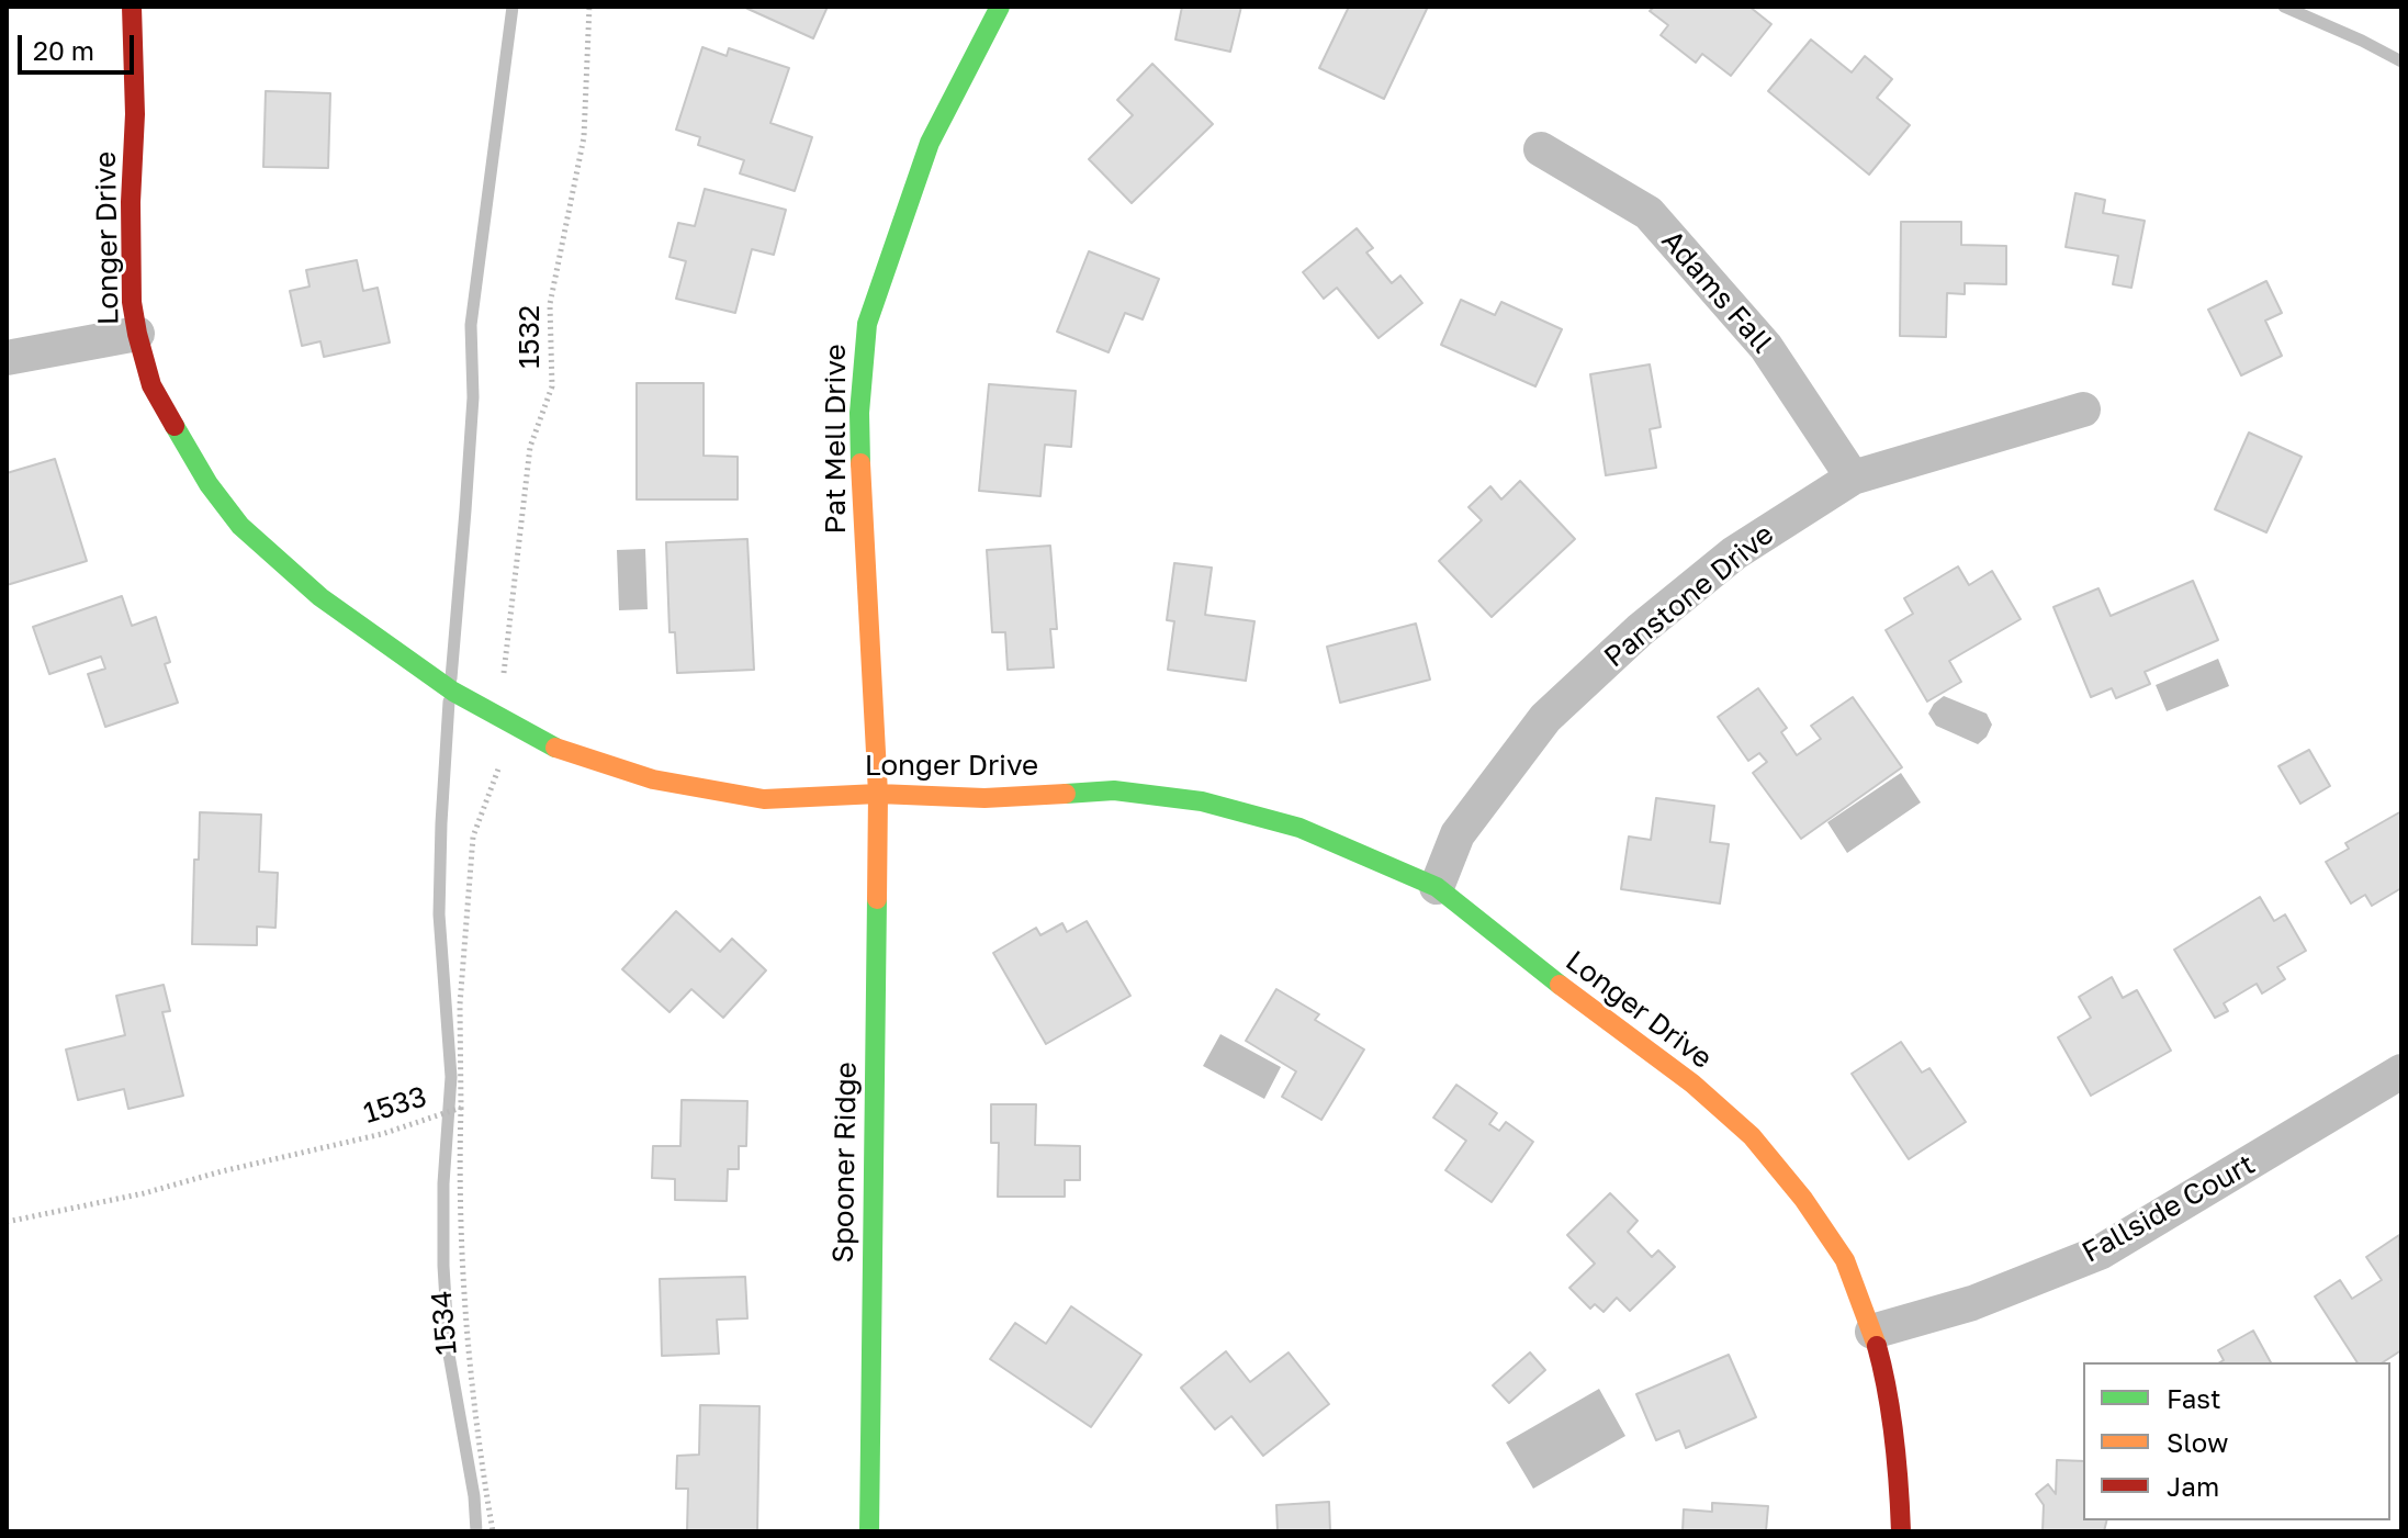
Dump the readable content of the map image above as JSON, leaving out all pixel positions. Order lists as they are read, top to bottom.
{
  "streets": {
    "street": [
      "Longer Drive",
      "Adams Fall",
      "Pat Mell Drive",
      "Panstone Drive",
      "Spooner Ridge",
      "Fallside Court"
    ],
    "path": ["1532", "1533", "1534"]
  },
  "crossings": [
    ["Longer Drive", "1532"],
    ["Longer Drive", "Pat Mell Drive"],
    ["Longer Drive", "Panstone Drive"],
    ["Longer Drive", "1533"],
    ["Longer Drive", "Spooner Ridge"],
    ["Longer Drive", "Fallside Court"],
    ["Adams Fall", "Panstone Drive"],
    ["1532", "1533"],
    ["Pat Mell Drive", "Spooner Ridge"],
    ["1533", "1534"]
  ],
  "legend": ["Fast", "Slow", "Jam"],
  "scale_bar": "20 m"
}
